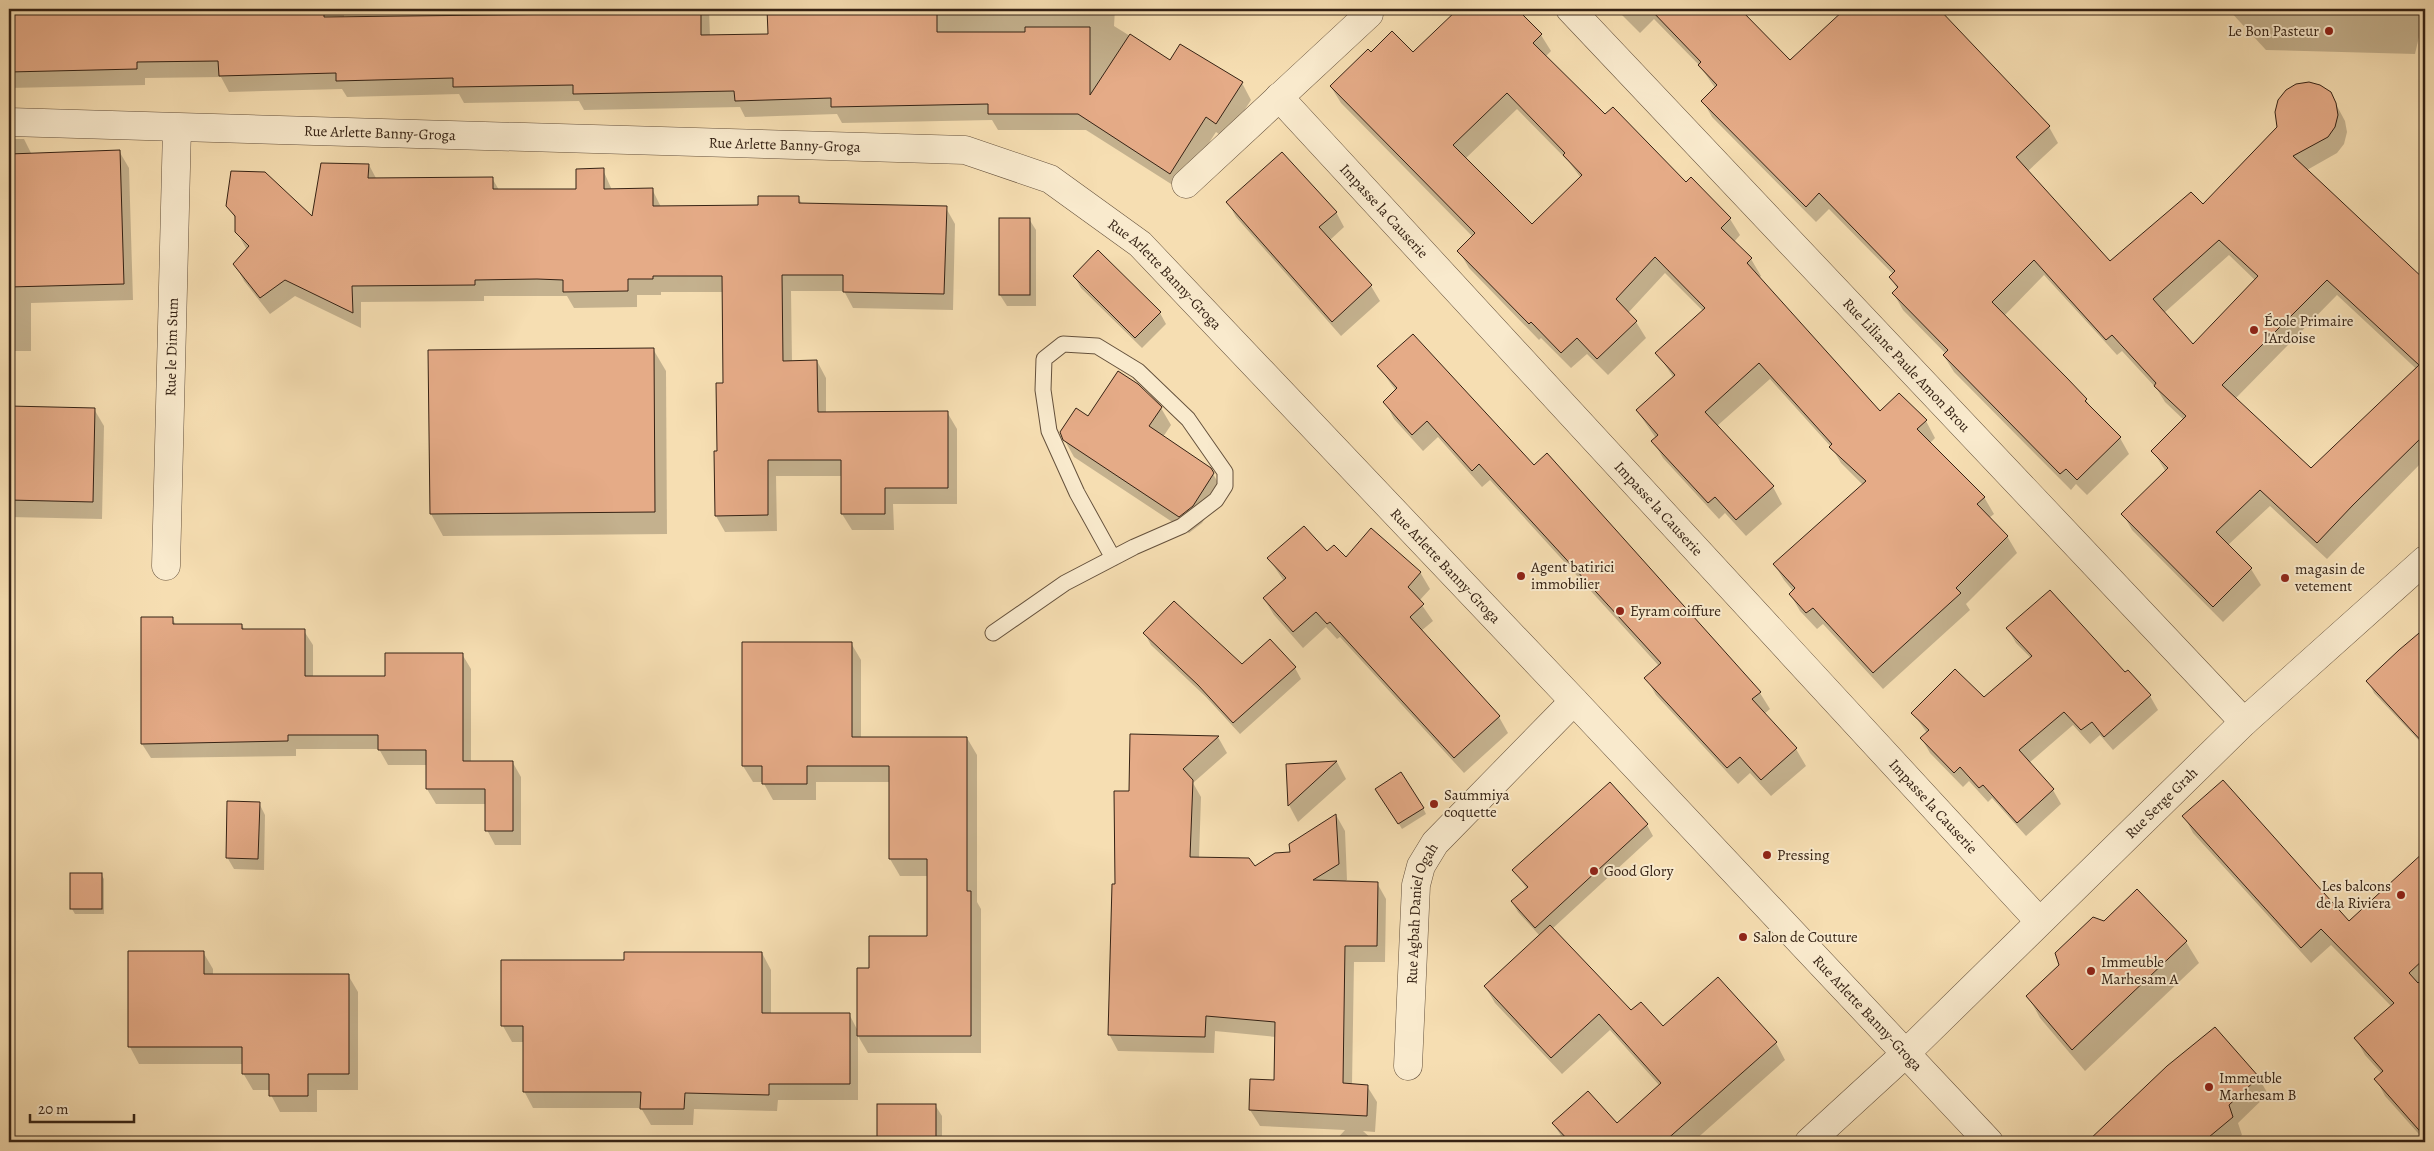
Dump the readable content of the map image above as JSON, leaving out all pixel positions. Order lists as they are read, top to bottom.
{
  "streets": {
    "street": [
      "Rue Arlette Banny-Groga",
      "Impasse la Causerie",
      "Rue le Dim Sum",
      "Rue Liliane Paule Amon Brou",
      "Rue Serge Grah",
      "Rue Agbah Daniel Ogah"
    ]
  },
  "crossings": [
    ["Rue Arlette Banny-Groga", "Rue le Dim Sum"],
    ["Rue Arlette Banny-Groga", "Rue Serge Grah"],
    ["Rue Arlette Banny-Groga", "Rue Agbah Daniel Ogah"],
    ["Impasse la Causerie", "Rue Serge Grah"],
    ["Rue Liliane Paule Amon Brou", "Rue Serge Grah"]
  ],
  "places": [
    "Le Bon Pasteur",
    "École Primaire l'Ardoise",
    "Agent batirici immobilier",
    "magasin de vetement",
    "Eyram coiffure",
    "Saummiya coquette",
    "Pressing",
    "Good Glory",
    "Les balcons de la Riviera",
    "Salon de Couture",
    "Immeuble Marhesam A",
    "Immeuble Marhesam B"
  ],
  "scale_bar": "20 m"
}
